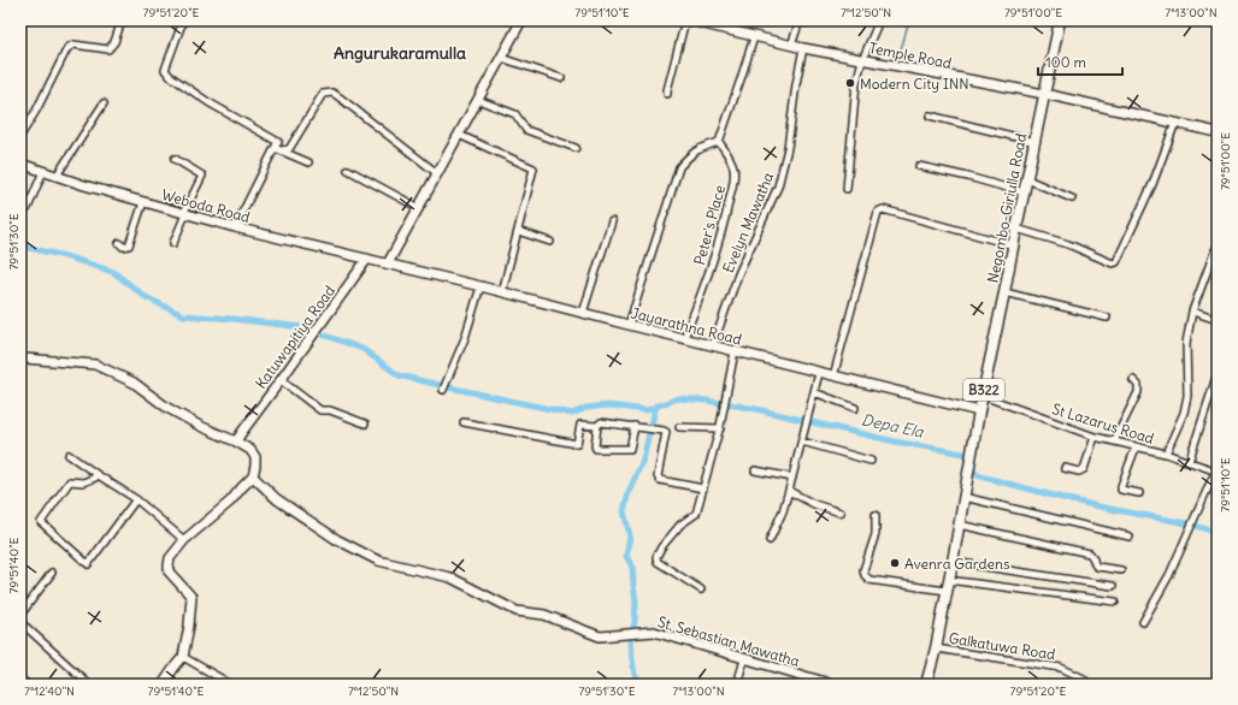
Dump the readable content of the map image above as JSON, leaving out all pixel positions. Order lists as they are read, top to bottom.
{
  "streets": {
    "main road": ["Negombo-Giriulla Road", "B322"],
    "street": [
      "Temple Road",
      "Weboda Road",
      "Evelyn Mawatha",
      "Peter's Place",
      "Jayarathna Road",
      "Katuwapitiya Road",
      "St Lazarus Road",
      "St. Sebastian Mawatha",
      "Galkatuwa Road"
    ]
  },
  "crossings": [
    ["Temple Road", "Negombo-Giriulla Road"],
    ["Temple Road", "Evelyn Mawatha"],
    ["Weboda Road", "Jayarathna Road"],
    ["Weboda Road", "Katuwapitiya Road"],
    ["Negombo-Giriulla Road", "Jayarathna Road"],
    ["Negombo-Giriulla Road", "St Lazarus Road"],
    ["Negombo-Giriulla Road", "Galkatuwa Road"],
    ["Evelyn Mawatha", "Jayarathna Road"],
    ["Peter's Place", "Jayarathna Road"]
  ],
  "districts": ["Angurukaramulla"],
  "water": ["Depa Ela"],
  "places": ["Modern City INN", "Avenra Gardens"],
  "scale_bar": "100 m",
  "coordinates": [
    "79°51'20\"E",
    "79°51'10\"E",
    "7°12'50\"N",
    "79°51'00\"E",
    "7°13'00\"N",
    "79°51'30\"E",
    "79°51'40\"E",
    "7°12'40\"N"
  ]
}
